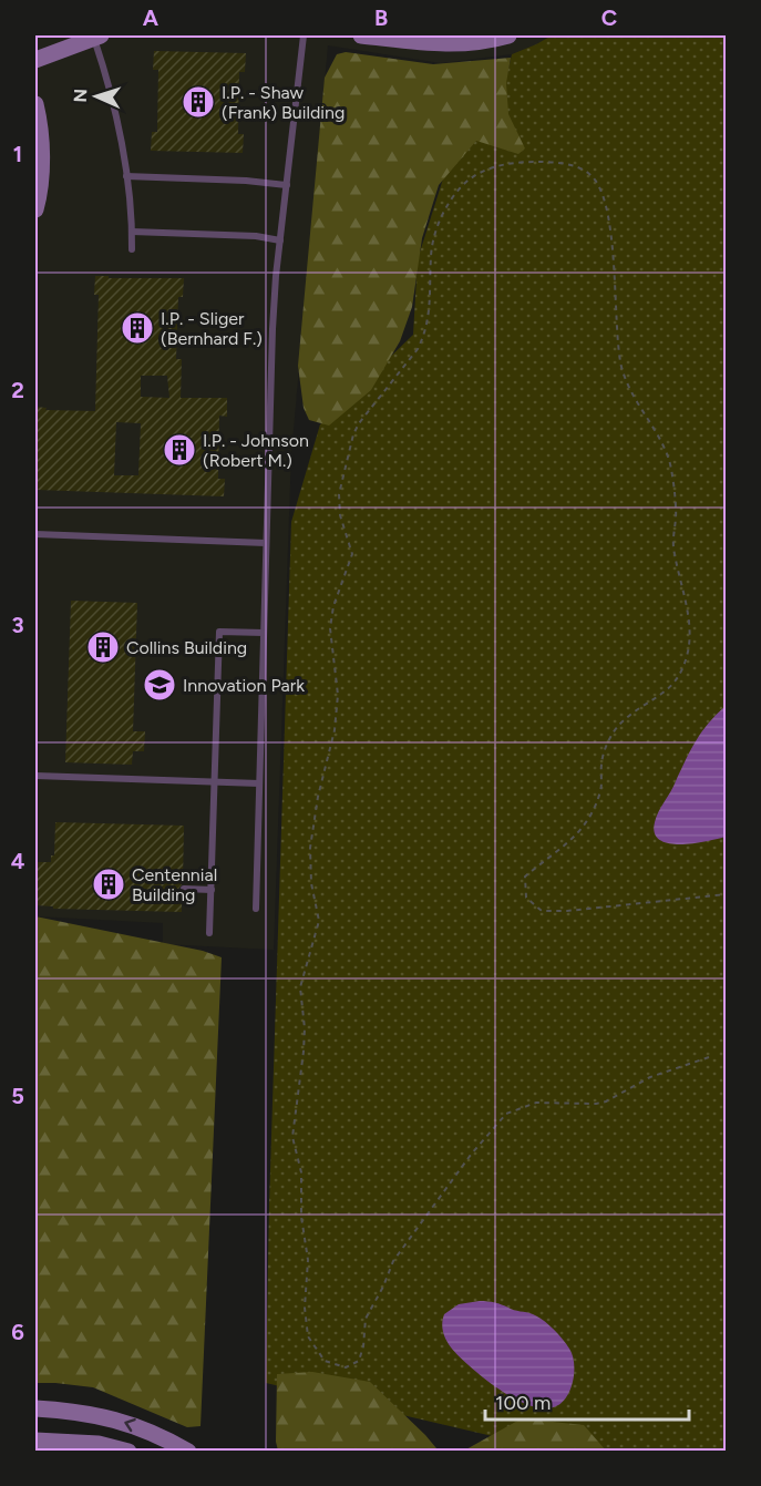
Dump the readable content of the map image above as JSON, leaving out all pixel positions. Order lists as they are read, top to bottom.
{
  "places": {
    "building": [
      "I.P. - Shaw (Frank) Building",
      "I.P. - Sliger (Bernhard F.)",
      "I.P. - Johnson (Robert M.)",
      "Collins Building",
      "Centennial Building"
    ],
    "school or university": ["Innovation Park"]
  },
  "scale_bar": "100 m",
  "north": "left",
  "grid": {
    "columns": ["A", "B", "C"],
    "rows": [
      "1",
      "2",
      "3",
      "4",
      "5",
      "6"
    ]
  }
}
